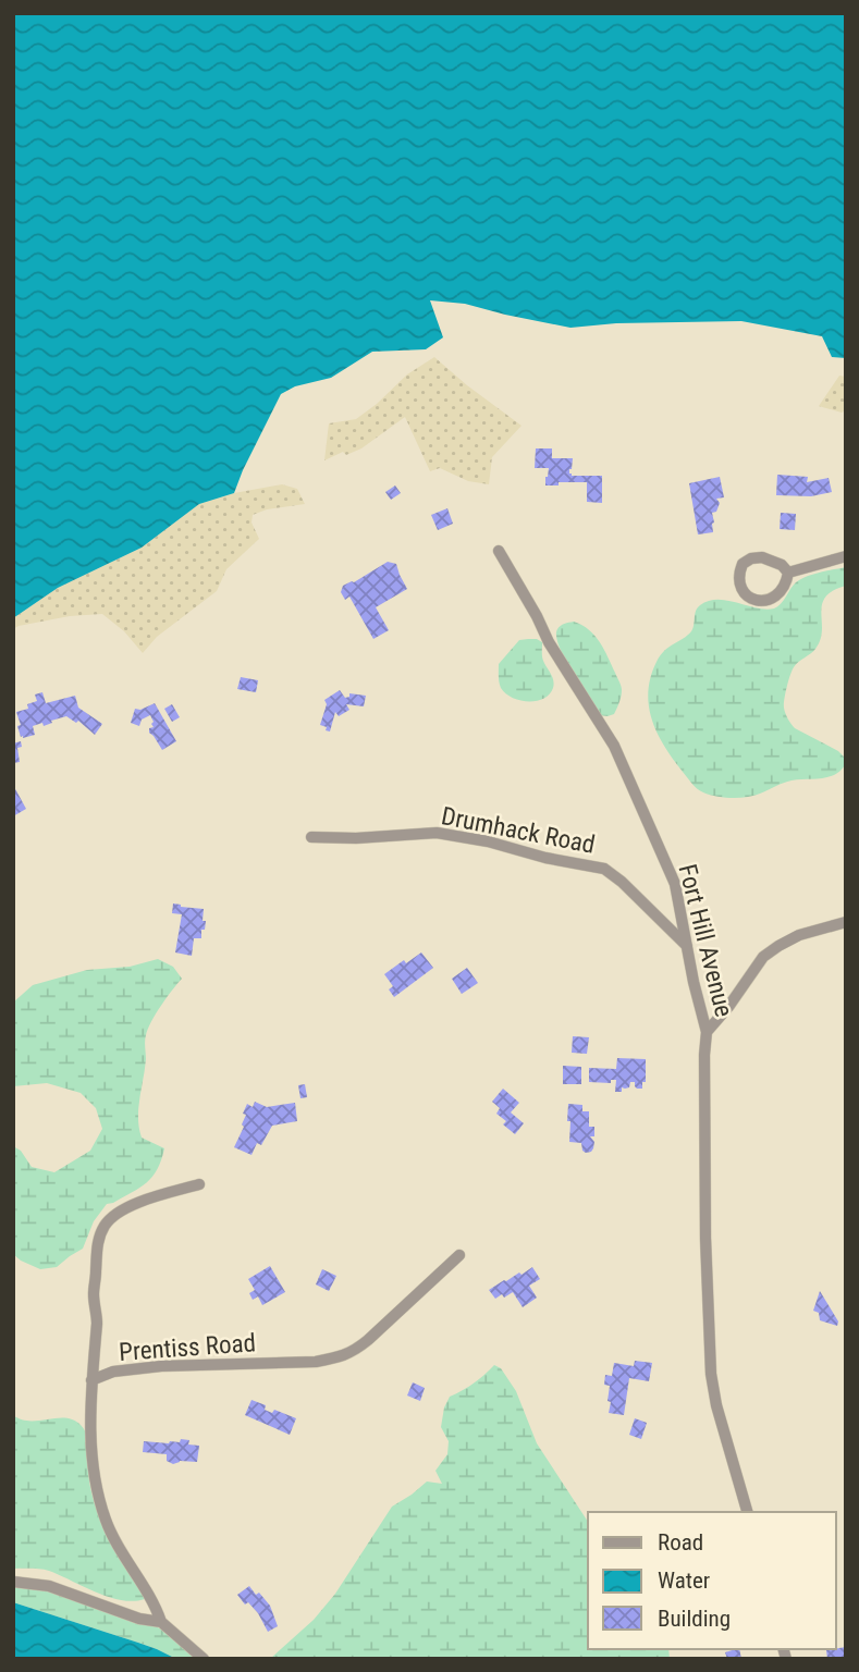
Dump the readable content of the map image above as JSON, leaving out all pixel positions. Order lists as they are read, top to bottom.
{
  "streets": {
    "street": ["Drumhack Road", "Fort Hill Avenue", "Prentiss Road"]
  },
  "crossings": [
    ["Drumhack Road", "Fort Hill Avenue"]
  ],
  "legend": ["Road", "Water", "Building"]
}
